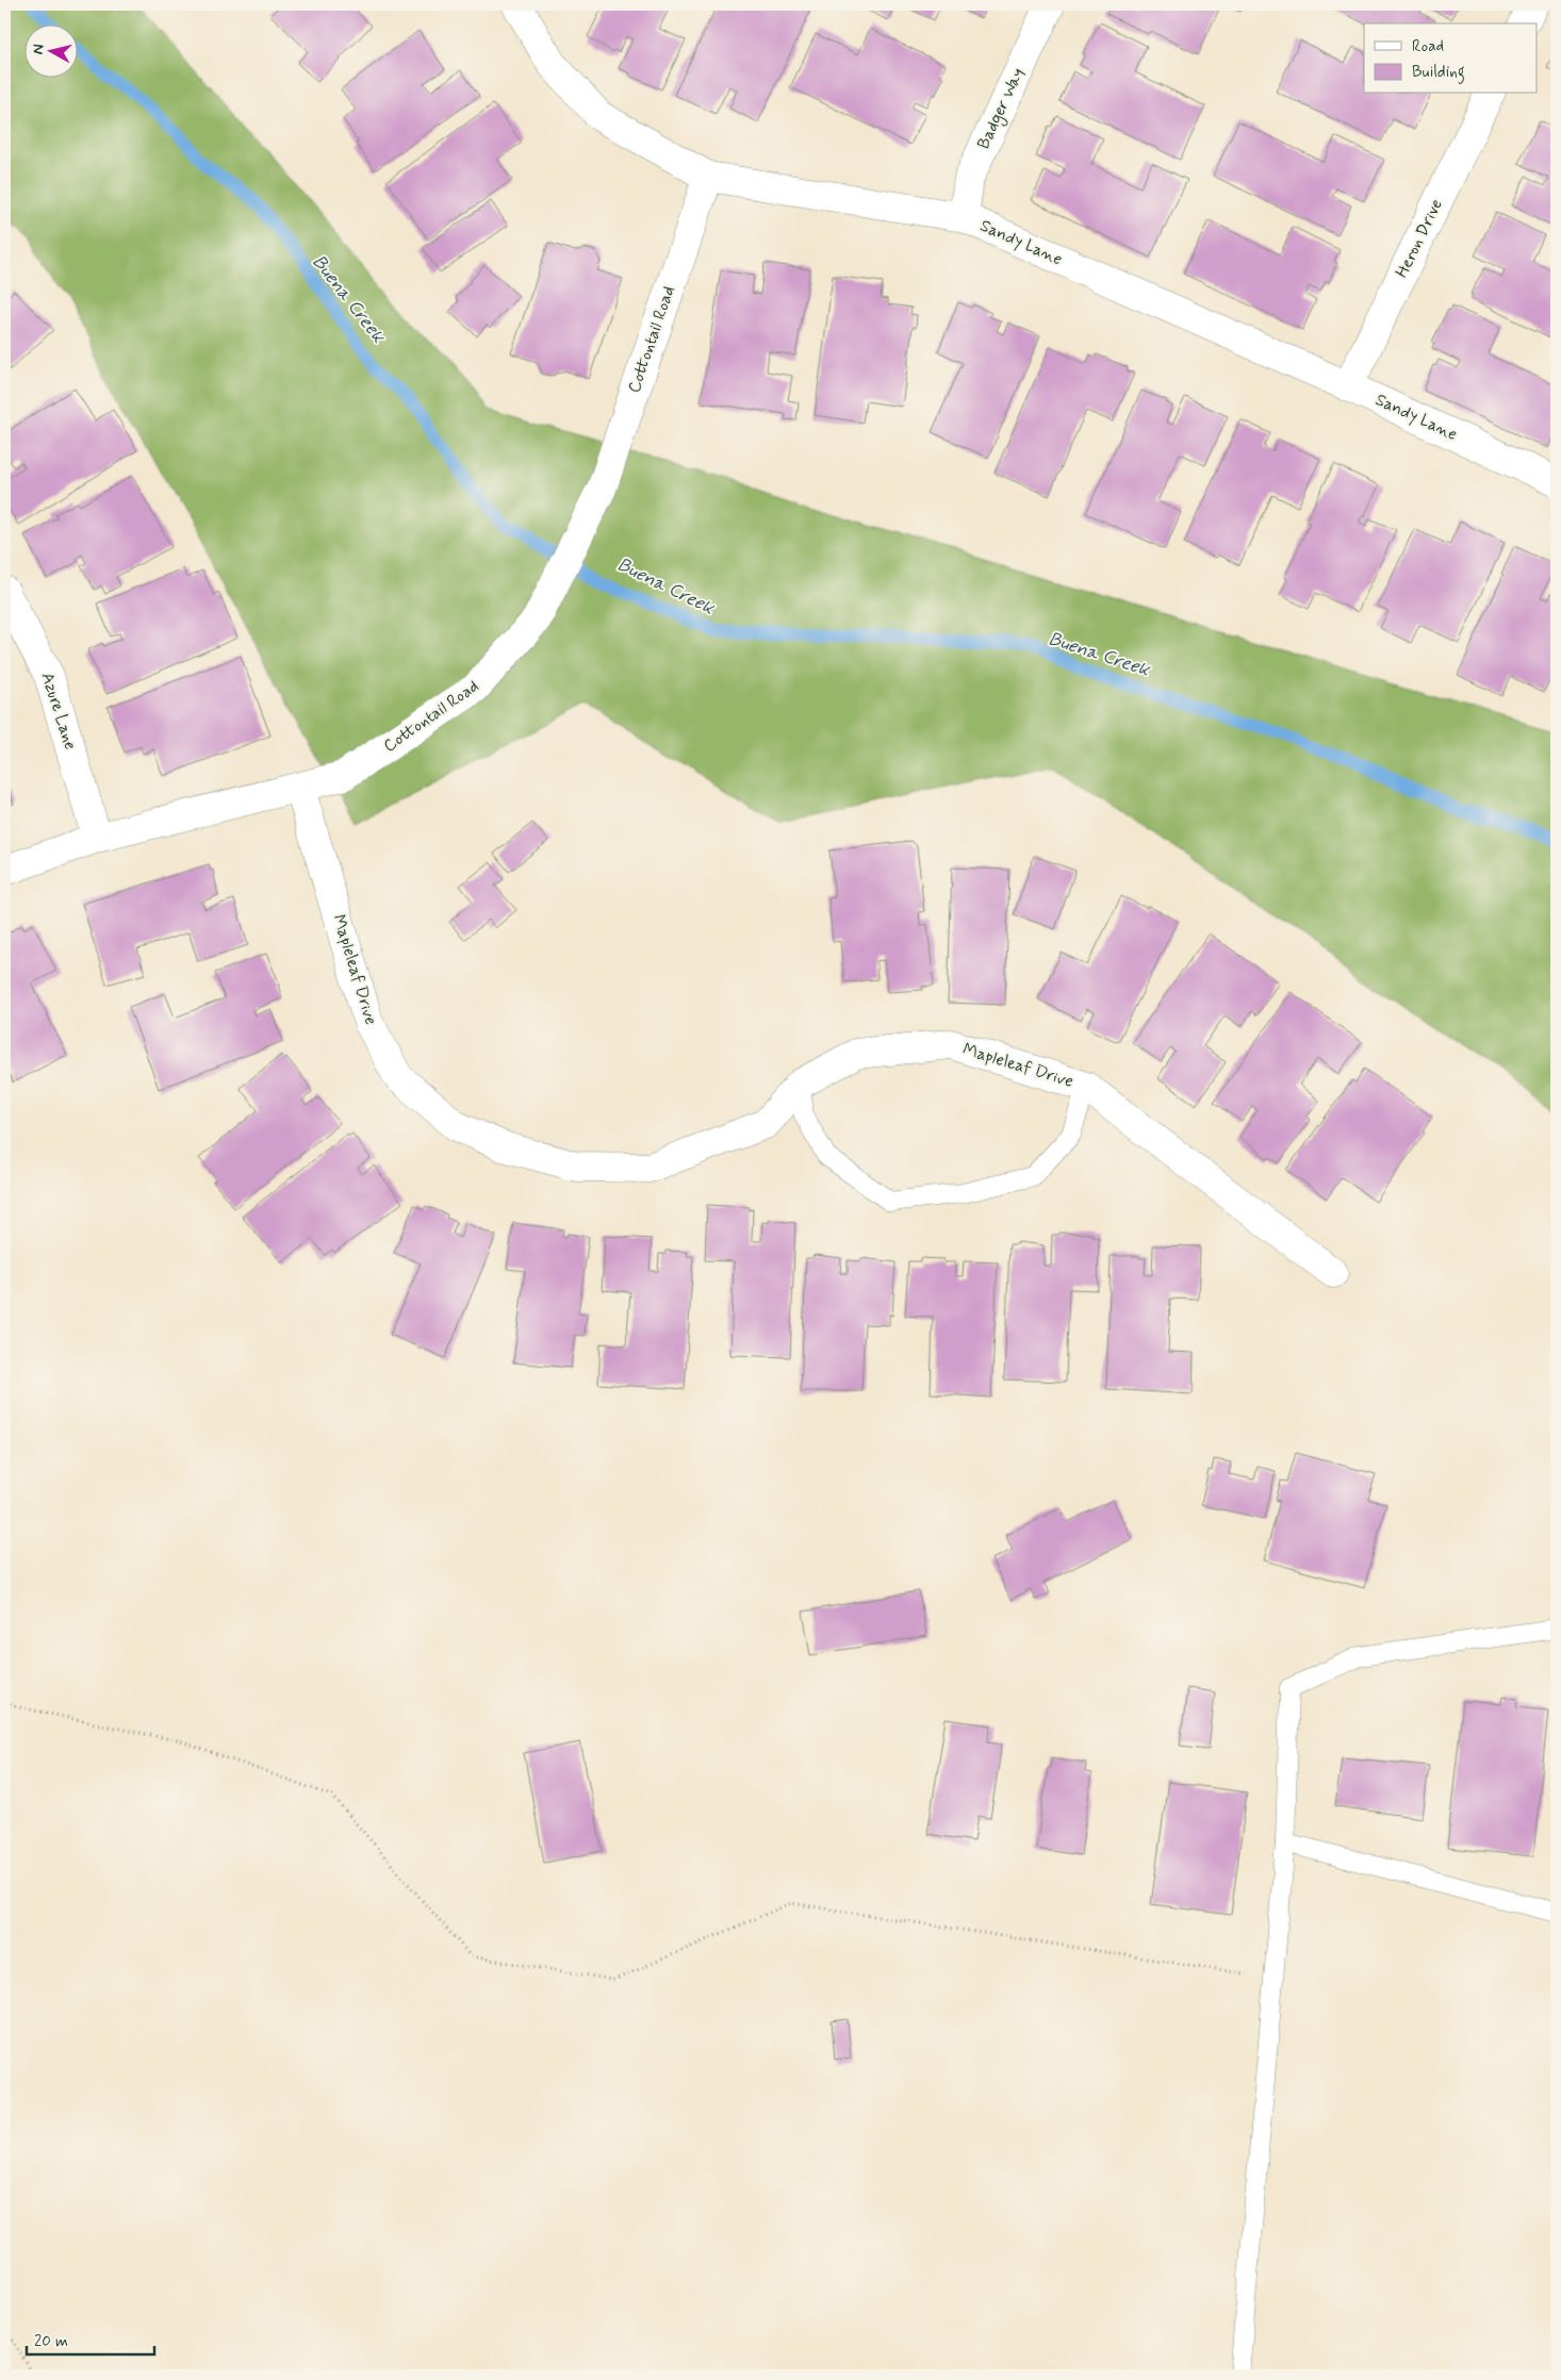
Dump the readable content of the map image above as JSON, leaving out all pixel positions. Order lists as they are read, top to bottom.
{
  "streets": {
    "street": [
      "Badger Way",
      "Heron Drive",
      "Sandy Lane",
      "Cottontail Road",
      "Azure Lane",
      "Mapleleaf Drive"
    ]
  },
  "crossings": [
    ["Badger Way", "Sandy Lane"],
    ["Heron Drive", "Sandy Lane"],
    ["Sandy Lane", "Cottontail Road"],
    ["Cottontail Road", "Azure Lane"],
    ["Cottontail Road", "Mapleleaf Drive"]
  ],
  "water": ["Buena Creek"],
  "legend": ["Road", "Building"],
  "scale_bar": "20 m",
  "north": "left"
}
